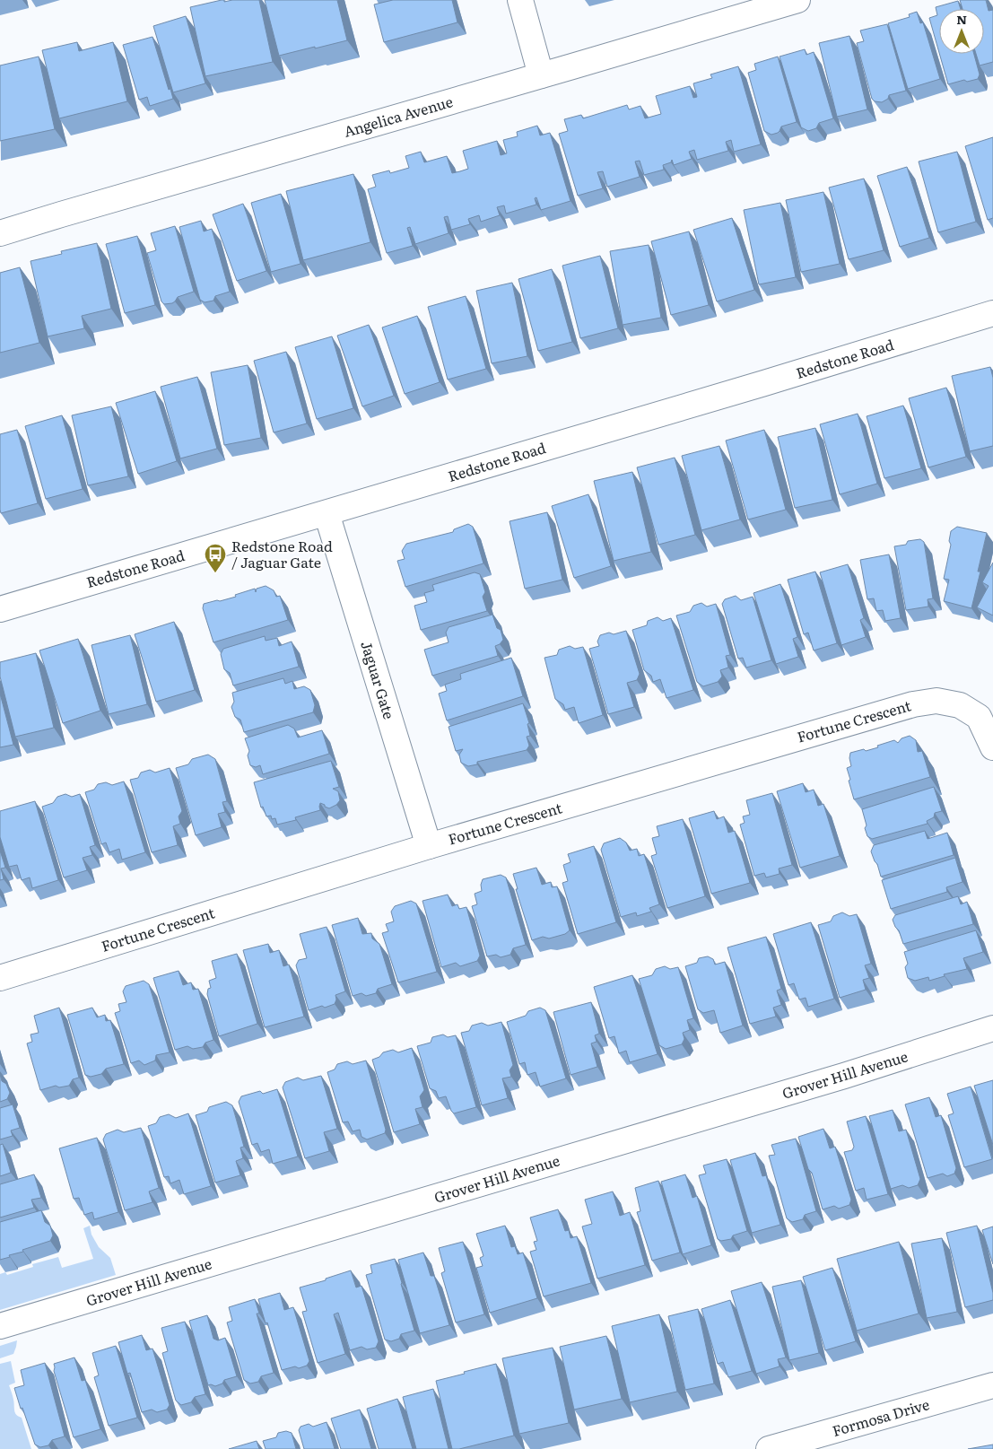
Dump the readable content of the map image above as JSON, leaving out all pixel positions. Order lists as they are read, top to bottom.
{
  "streets": {
    "street": [
      "Angelica Avenue",
      "Redstone Road",
      "Jaguar Gate",
      "Fortune Crescent",
      "Grover Hill Avenue",
      "Formosa Drive"
    ]
  },
  "crossings": [
    ["Redstone Road", "Jaguar Gate"],
    ["Jaguar Gate", "Fortune Crescent"]
  ],
  "places": {
    "bus stop": ["Redstone Road / Jaguar Gate"]
  },
  "north": "top"
}
